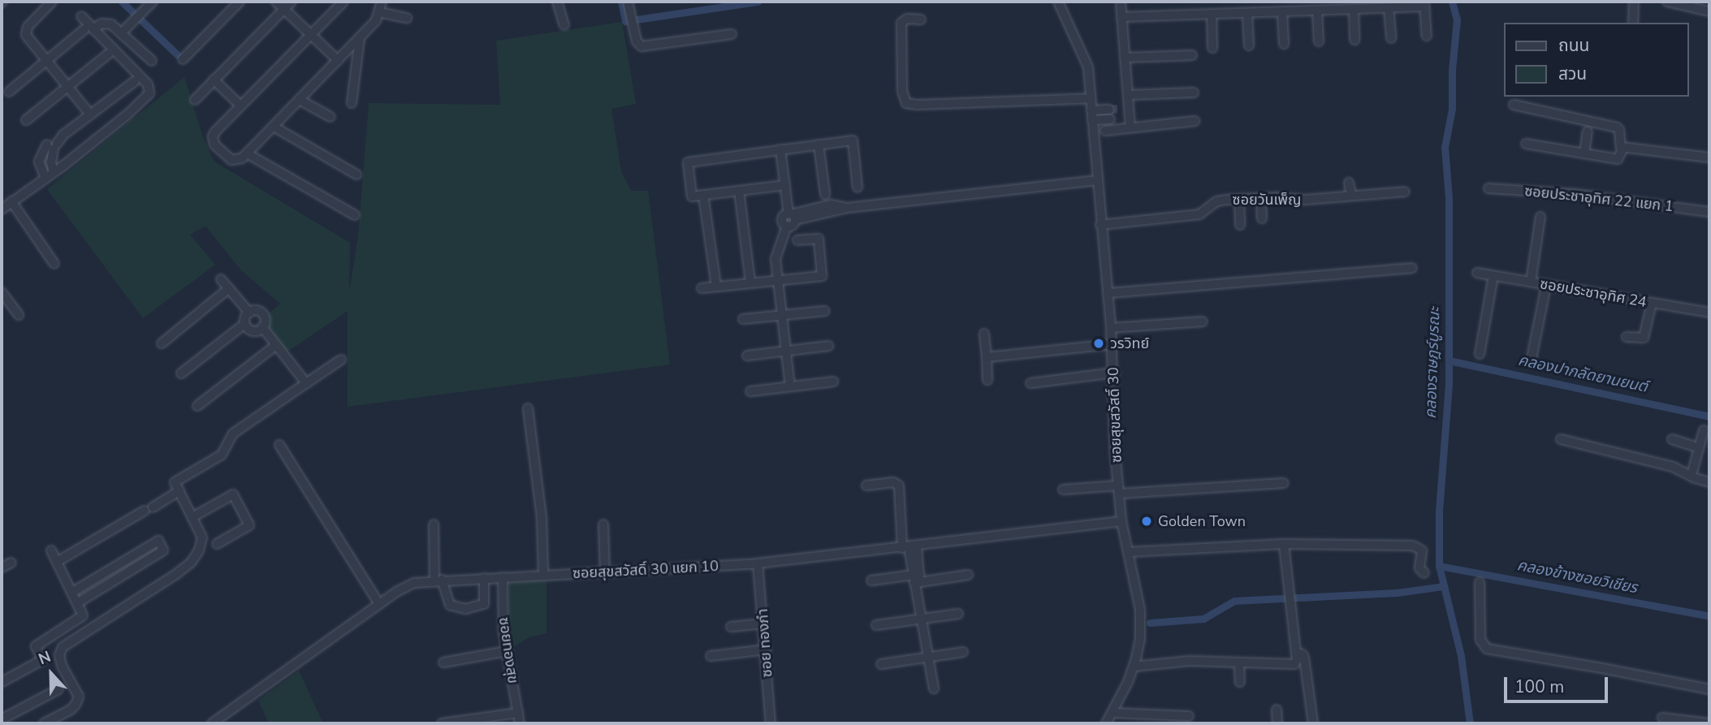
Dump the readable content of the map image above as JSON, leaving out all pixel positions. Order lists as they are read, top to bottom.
{
  "streets": {
    "street": [
      "ซอยประชาอุทิศ 22 แยก 1",
      "ซอยวันเพ็ญ",
      "ซอยประชาอุทิศ 24",
      "ซอยสุขสวัสดิ์ 30",
      "ซอยสุขสวัสดิ์ 30 แยก 10",
      "ซอย ทองภํา",
      "ซอยทองสุข"
    ]
  },
  "crossings": [
    ["ซอยวันเพ็ญ", "ซอยสุขสวัสดิ์ 30"],
    ["ซอยสุขสวัสดิ์ 30", "ซอยสุขสวัสดิ์ 30 แยก 10"],
    ["ซอยสุขสวัสดิ์ 30 แยก 10", "ซอย ทองภํา"],
    ["ซอยสุขสวัสดิ์ 30 แยก 10", "ซอยทองสุข"]
  ],
  "water": ["คลองราษฎร์บูรณะ", "คลองปากลัดยานยนต์", "คลองข้างซอยวิเชียร"],
  "places": ["วรวิทย์", "Golden Town"],
  "legend": ["ถนน", "สวน"],
  "scale_bar": "100 m",
  "north": "top"
}
